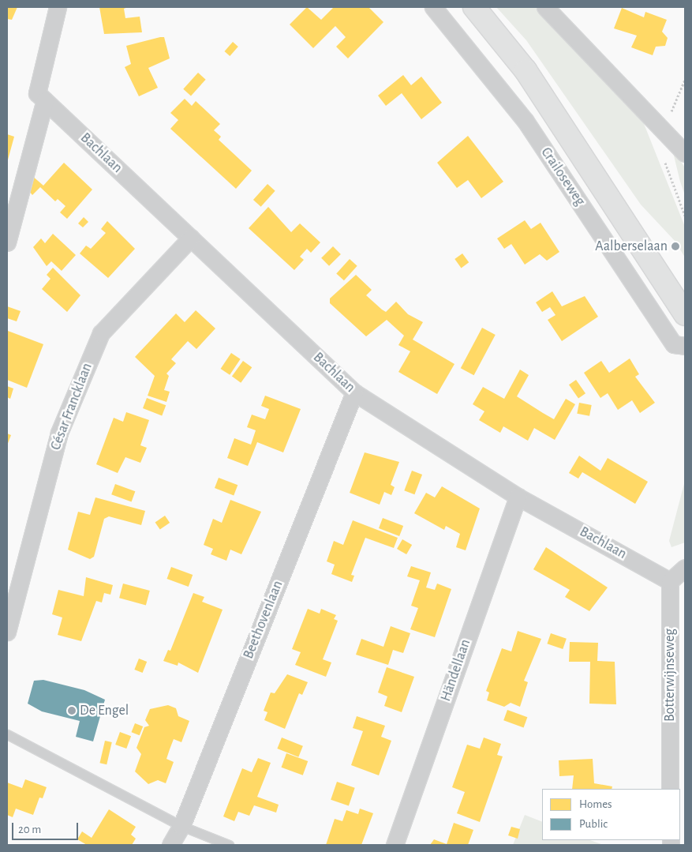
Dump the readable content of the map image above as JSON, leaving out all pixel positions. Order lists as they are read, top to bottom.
{
  "streets": {
    "main road": ["Crailoseweg"],
    "street": [
      "Bachlaan",
      "César Francklaan",
      "Beethovenlaan",
      "Händellaan",
      "Botterwijnseweg"
    ]
  },
  "crossings": [
    ["Bachlaan", "César Francklaan"],
    ["Bachlaan", "Beethovenlaan"],
    ["Bachlaan", "Händellaan"],
    ["Bachlaan", "Botterwijnseweg"]
  ],
  "places": ["Aalberselaan", "De Engel"],
  "legend": ["Homes", "Public"],
  "scale_bar": "20 m"
}
